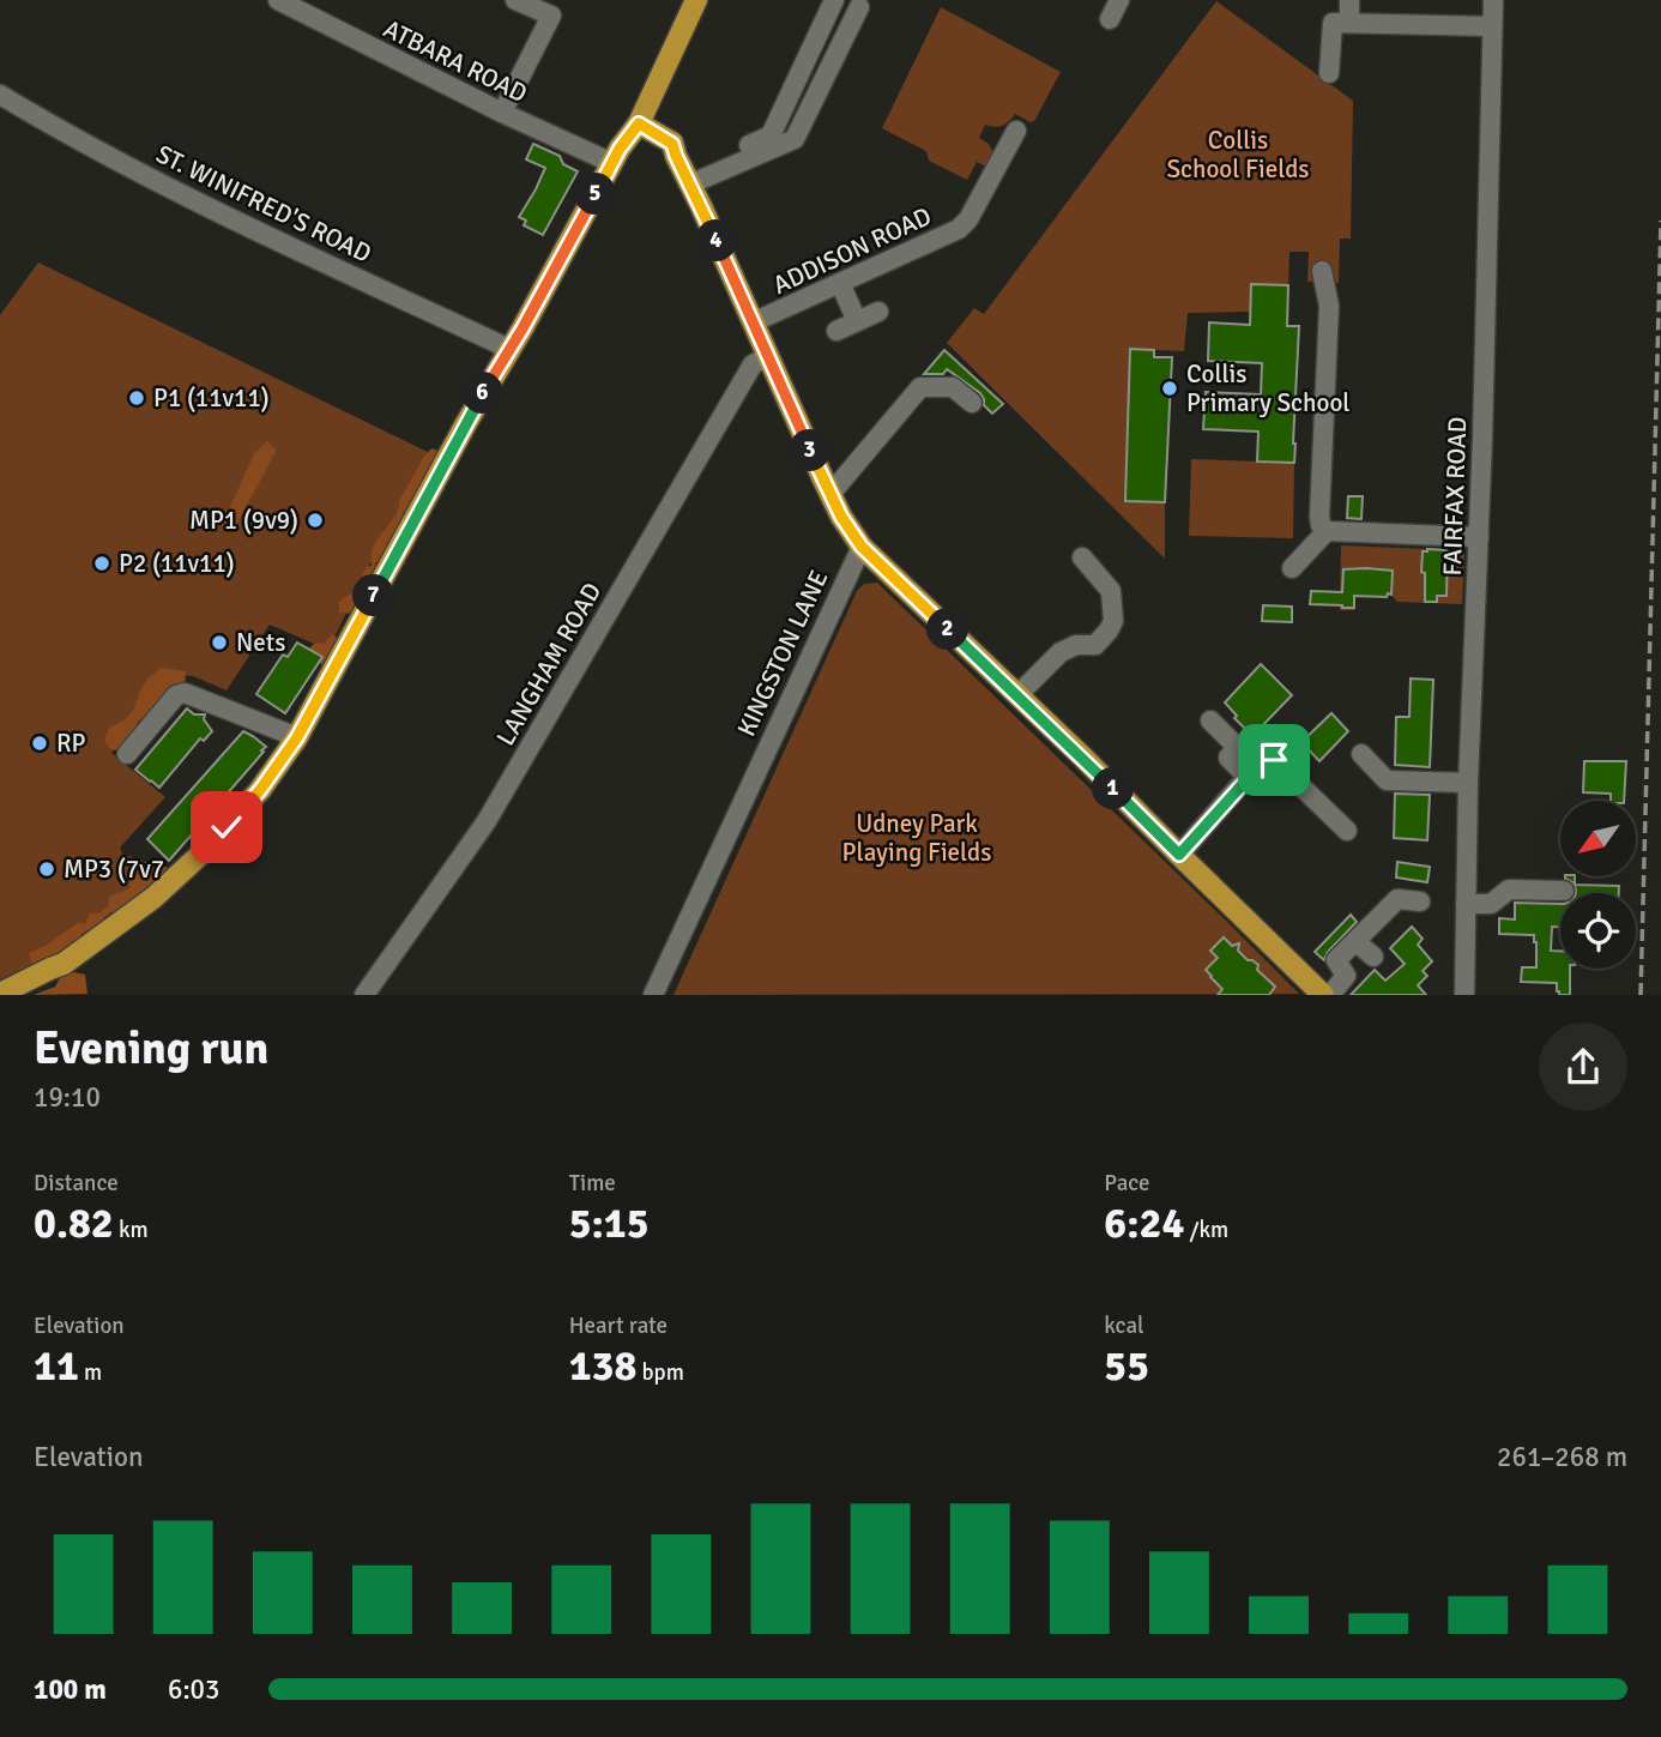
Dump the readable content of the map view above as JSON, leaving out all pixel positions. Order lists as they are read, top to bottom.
{
  "streets": {
    "street": [
      "ATBARA ROAD",
      "ST. WINIFRED'S ROAD",
      "ADDISON ROAD",
      "FAIRFAX ROAD",
      "KINGSTON LANE",
      "LANGHAM ROAD"
    ]
  },
  "parks": ["Collis School Fields", "Udney Park Playing Fields"],
  "places": [
    "Collis Primary School",
    "P1 (11v11)",
    "MP1 (9v9)",
    "P2 (11v11)",
    "Nets",
    "RP",
    "MP3 (7v7"
  ],
  "north": "bottom left",
  "page": {
    "pins": [
      "5",
      "4",
      "6",
      "3",
      "7",
      "2",
      "1"
    ],
    "heading": ["Evening run", "19:10"],
    "stats": [
      ["Distance", "0.82 km"],
      ["Time", "5:15"],
      ["Pace", "6:24 /km"],
      ["Elevation", "11 m"],
      ["Heart rate", "138 bpm"],
      ["kcal", "55"]
    ],
    "chart": ["Elevation", "261–268 m"],
    "list": [
      {
        "name": "100 m",
        "note": "6:03"
      }
    ]
  }
}
